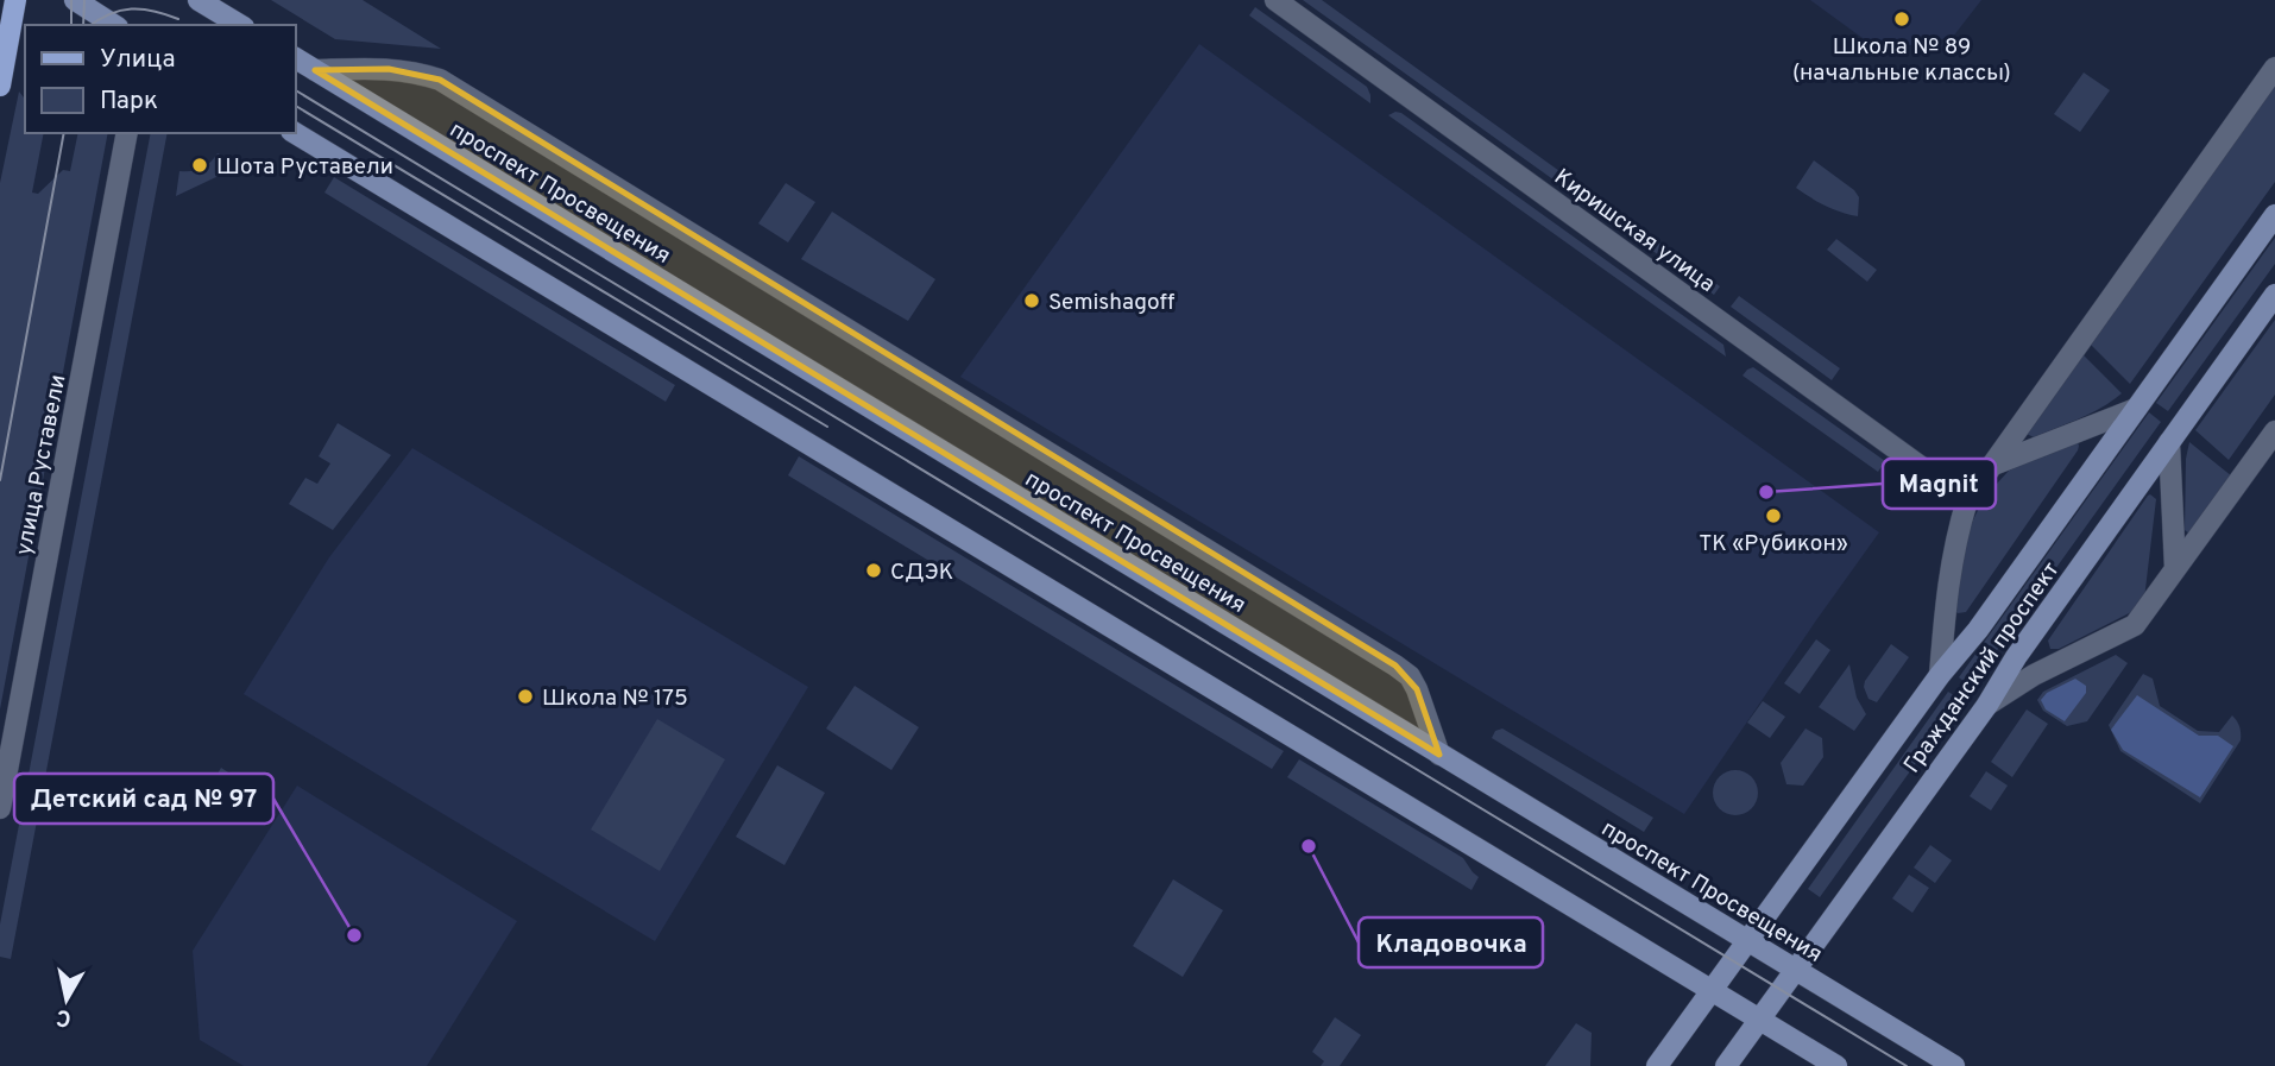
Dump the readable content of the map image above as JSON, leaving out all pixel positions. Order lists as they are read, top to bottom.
{
  "streets": {
    "main road": ["проспект Просвещения", "Гражданский проспект"],
    "street": ["Киришская улица", "улица Руставели"]
  },
  "crossings": [
    ["проспект Просвещения", "Гражданский проспект"],
    ["Киришская улица", "Гражданский проспект"]
  ],
  "places": [
    "Школа № 89 (начальные классы)",
    "Шота Руставели",
    "Semishagoff",
    "Magnit",
    "ТК «Рубикон»",
    "СДЭК",
    "Школа № 175",
    "Кладовочка",
    "Детский сад № 97"
  ],
  "legend": ["Улица", "Парк"],
  "north": "bottom"
}
